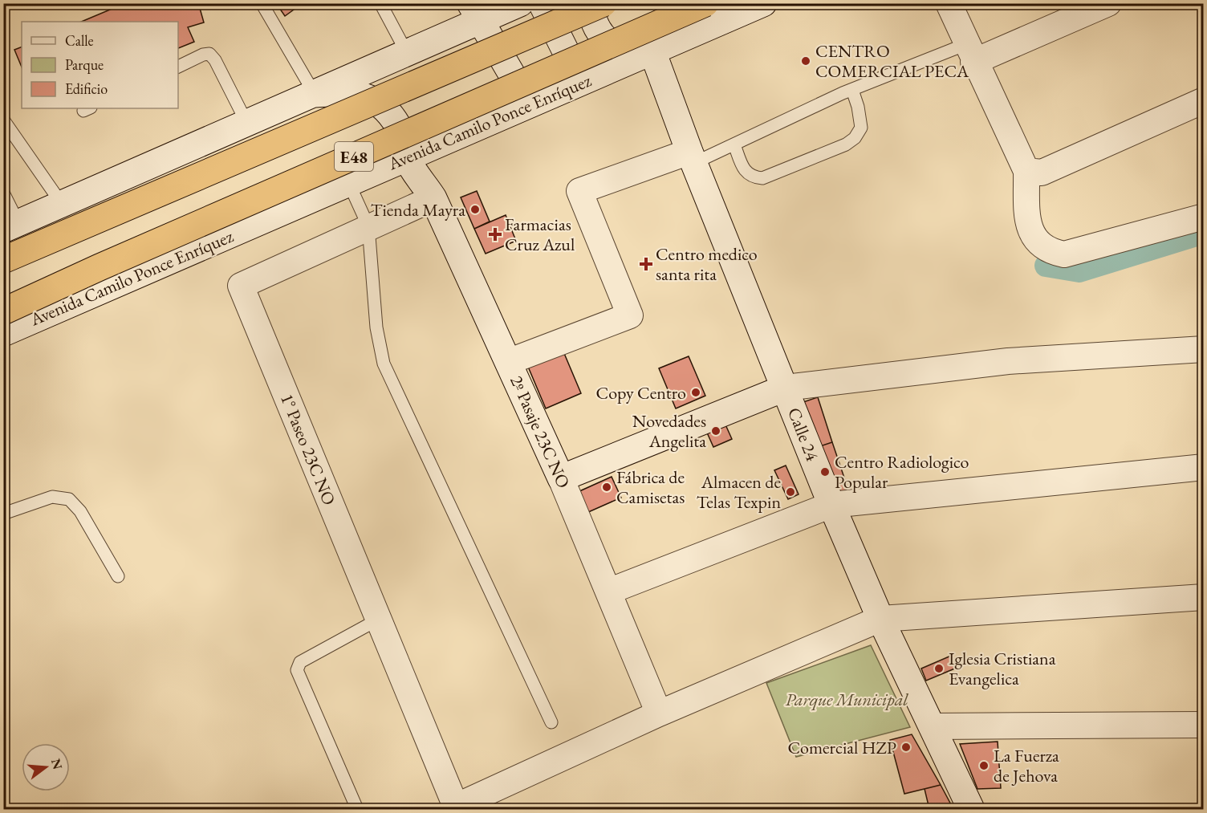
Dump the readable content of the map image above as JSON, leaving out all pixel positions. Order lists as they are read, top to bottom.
{
  "streets": {
    "main road": ["Avenida Camilo Ponce Enríquez", "E48"],
    "street": ["2º Pasaje 23C NO", "Calle 24", "1° Paseo 23C NO"]
  },
  "crossings": [
    ["Avenida Camilo Ponce Enríquez", "2º Pasaje 23C NO"],
    ["Avenida Camilo Ponce Enríquez", "Calle 24"],
    ["2º Pasaje 23C NO", "1° Paseo 23C NO"]
  ],
  "parks": ["Parque Municipal"],
  "places": {
    "other": [
      "CENTRO COMERCIAL PECA",
      "Tienda Mayra",
      "Copy Centro",
      "Novedades Angelita",
      "Centro Radiologico Popular",
      "Fábrica de Camisetas",
      "Almacen de Telas Texpin",
      "Iglesia Cristiana Evangelica",
      "Comercial HZP",
      "La Fuerza de Jehova"
    ],
    "health": ["Farmacias Cruz Azul", "Centro medico santa rita"]
  },
  "legend": ["Calle", "Parque", "Edificio"],
  "north": "right"
}
